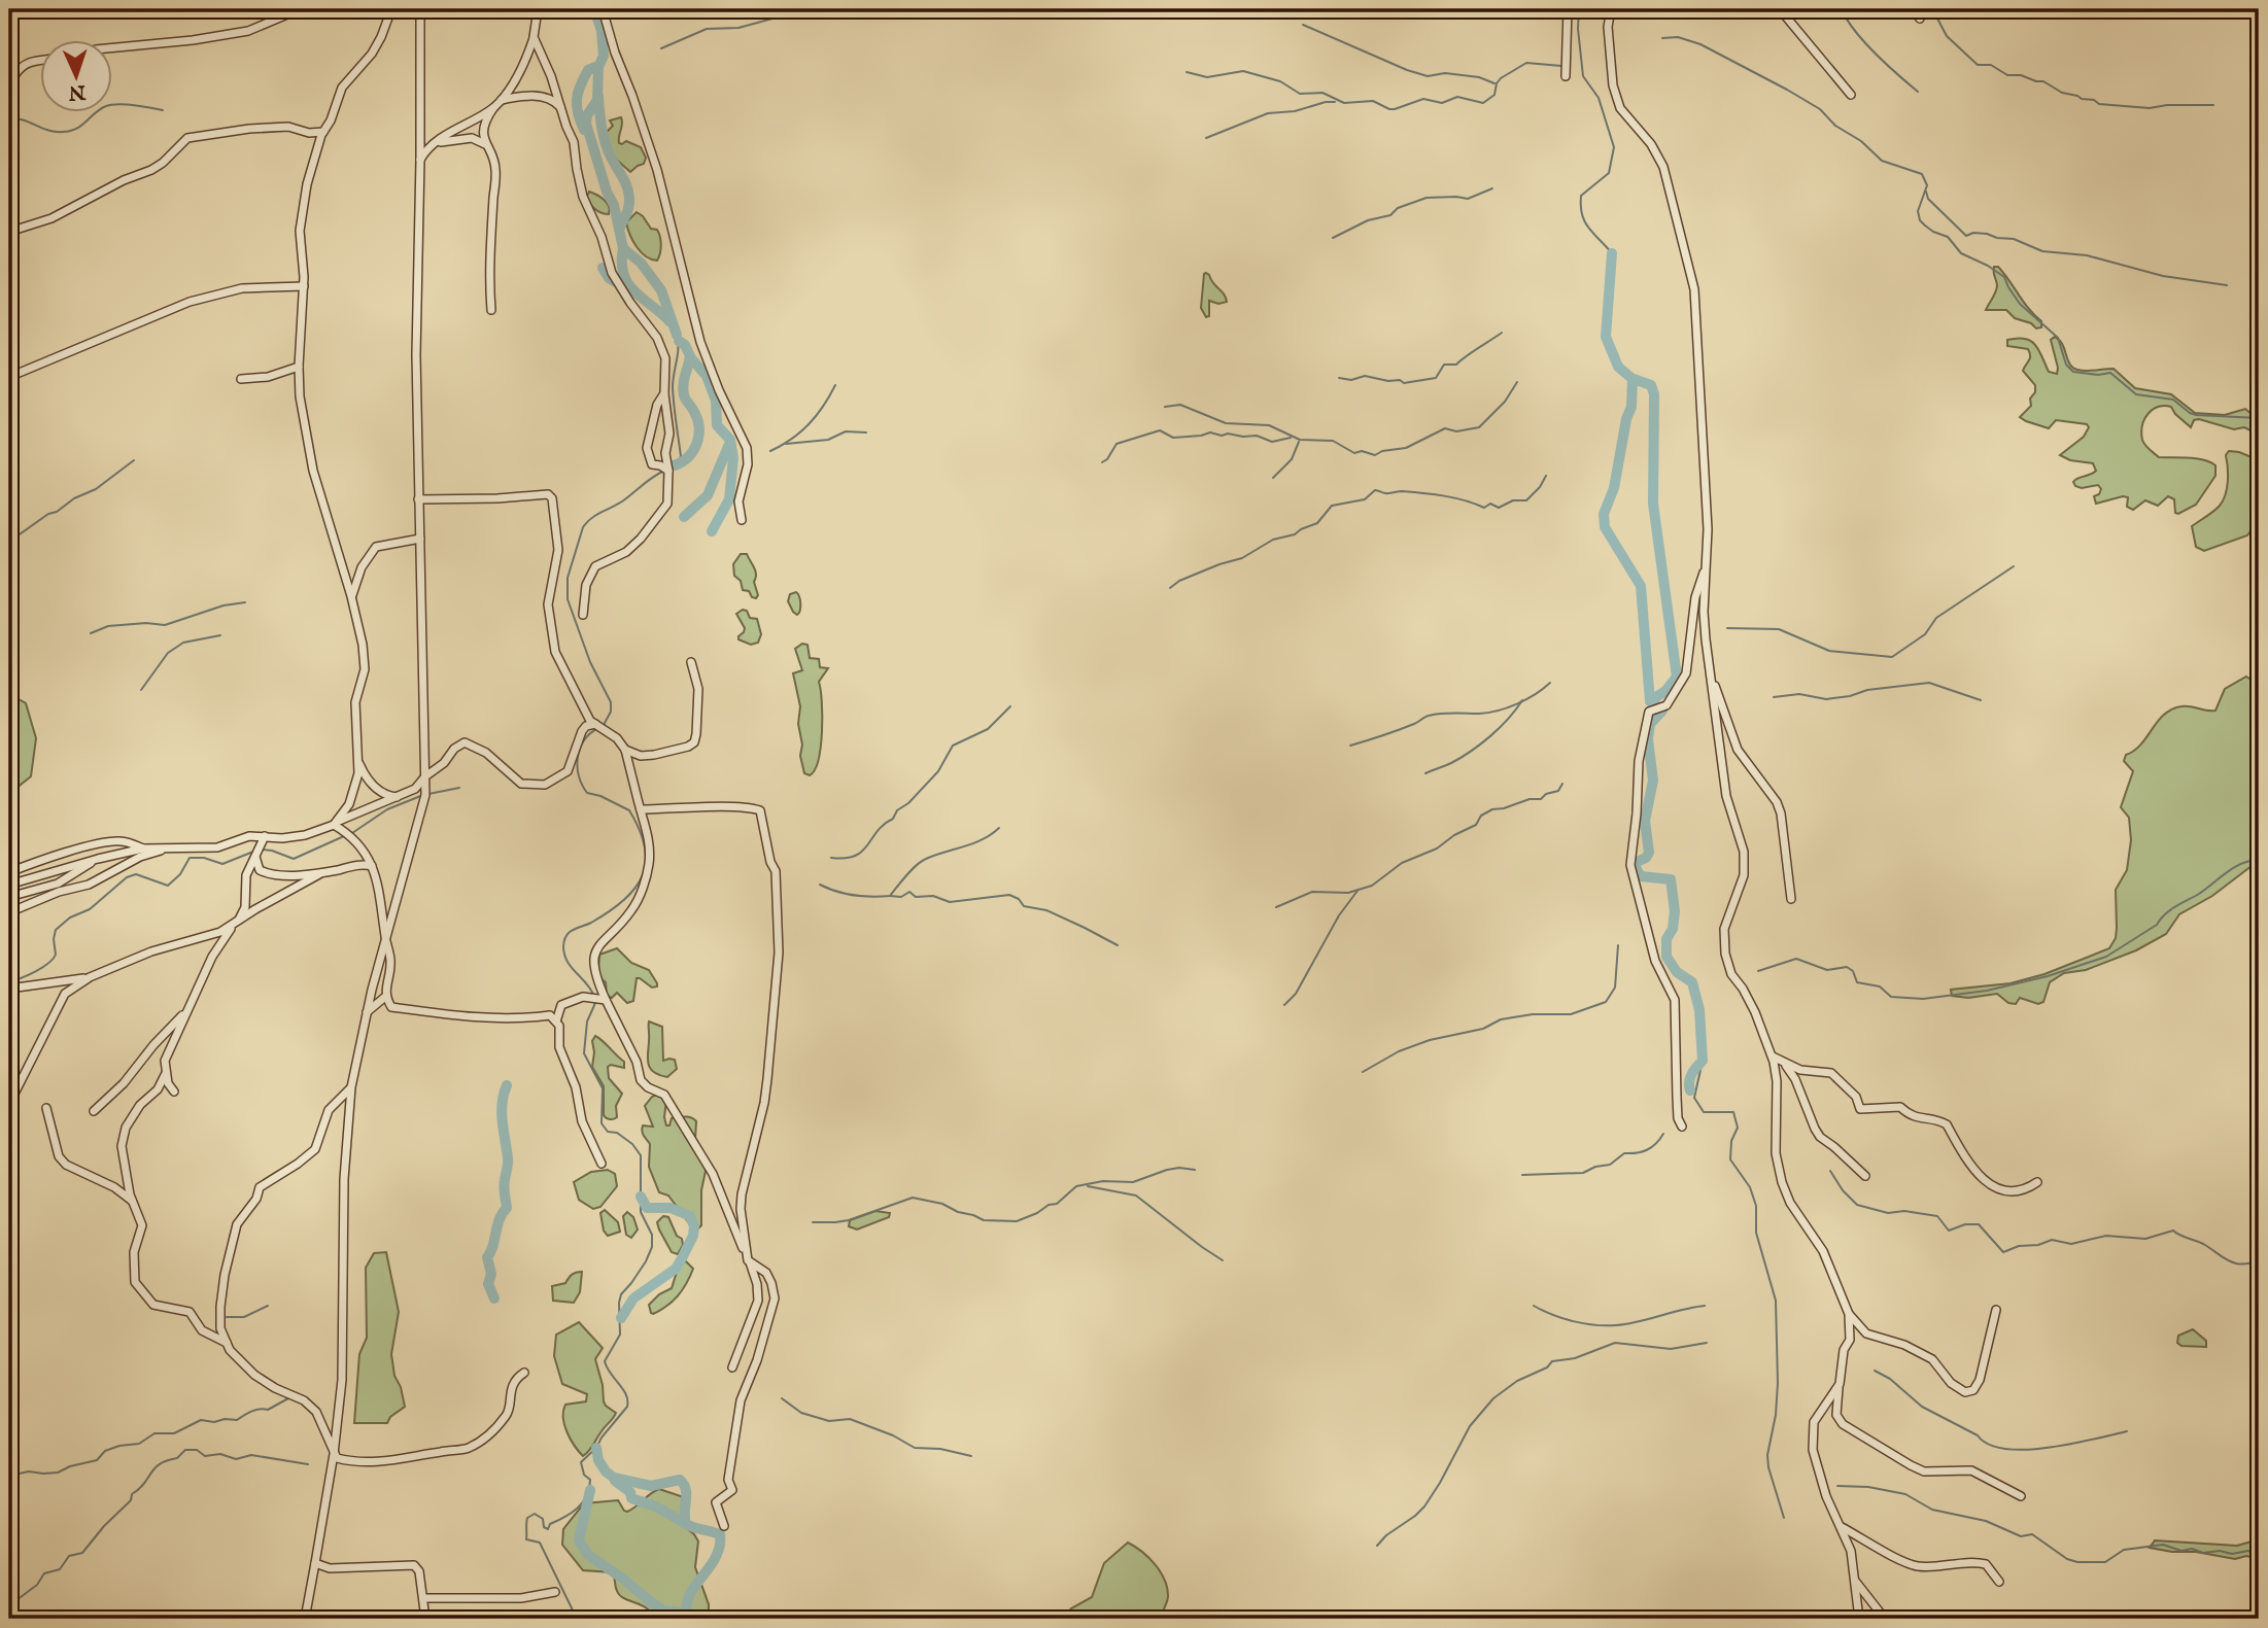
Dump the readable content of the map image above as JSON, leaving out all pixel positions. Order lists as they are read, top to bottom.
{
  "north": "bottom"
}
